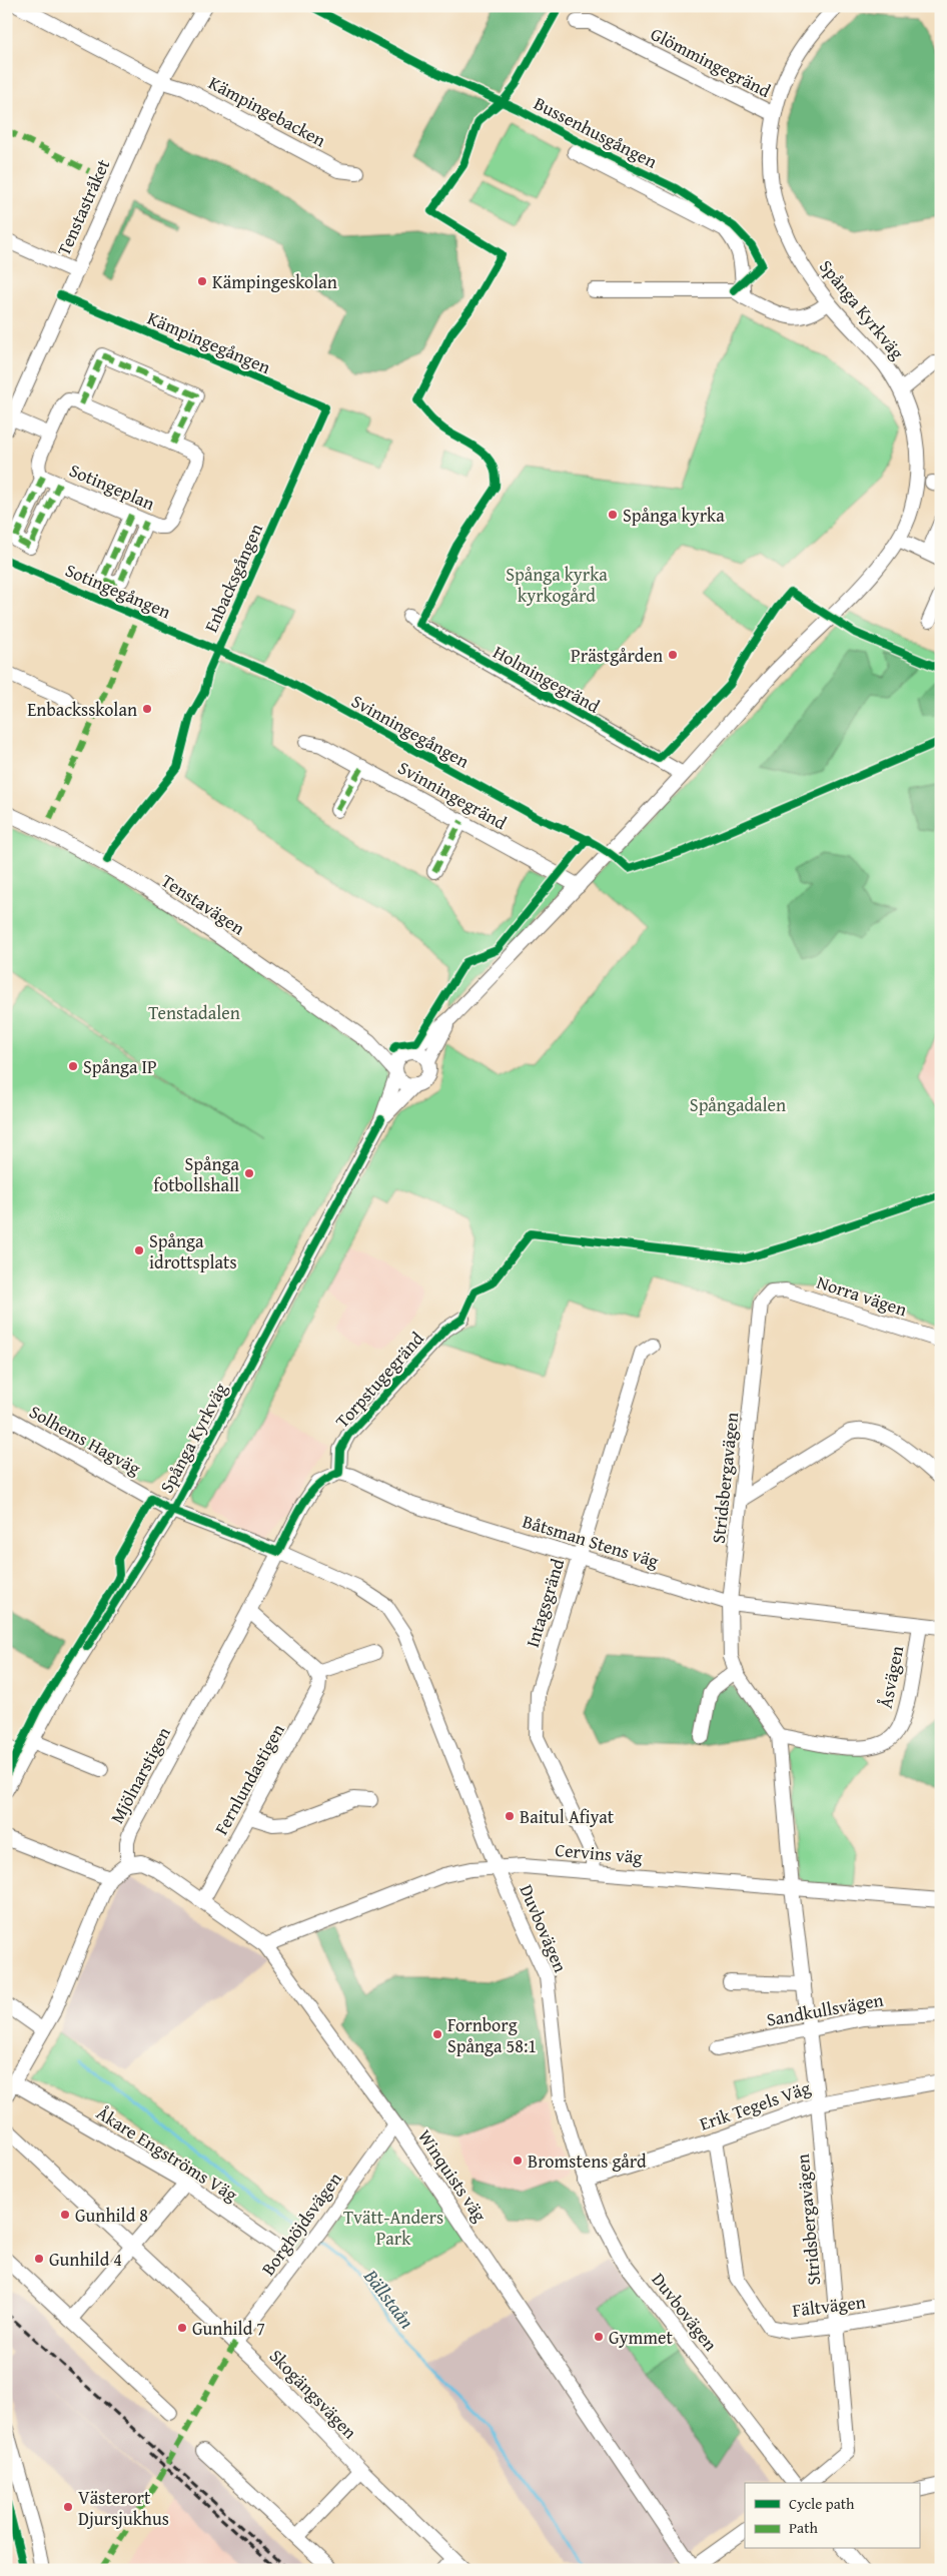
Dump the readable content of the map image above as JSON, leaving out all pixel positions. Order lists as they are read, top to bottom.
{
  "streets": {
    "street": [
      "Glömmingegränd",
      "Kämpingebacken",
      "Tenstastråket",
      "Spånga Kyrkväg",
      "Sotingeplan",
      "Holmingegränd",
      "Svinningegränd",
      "Tenstavägen",
      "Norra vägen",
      "Torpstugegränd",
      "Solhems Hagväg",
      "Stridsbergavägen",
      "Båtsman Stens väg",
      "Intagsgränd",
      "Åsvägen",
      "Mjölnarstigen",
      "Fernlundastigen",
      "Cervins väg",
      "Duvbovägen",
      "Sandkullsvägen",
      "Erik Tegels Väg",
      "Åkare Engströms Väg",
      "Winquists väg",
      "Borghöjdsvägen",
      "Fältvägen",
      "Skogängsvägen"
    ],
    "cycle path": ["Bussenhusgången", "Kämpingegången", "Sotingegången"]
  },
  "crossings": [
    ["Glömmingegränd", "Spånga Kyrkväg"],
    ["Kämpingebacken", "Tenstastråket"],
    ["Spånga Kyrkväg", "Holmingegränd"],
    ["Spånga Kyrkväg", "Svinningegränd"],
    ["Spånga Kyrkväg", "Tenstavägen"],
    ["Spånga Kyrkväg", "Solhems Hagväg"],
    ["Spånga Kyrkväg", "Duvbovägen"],
    ["Norra vägen", "Stridsbergavägen"],
    ["Torpstugegränd", "Båtsman Stens väg"],
    ["Solhems Hagväg", "Duvbovägen"],
    ["Stridsbergavägen", "Båtsman Stens väg"],
    ["Stridsbergavägen", "Åsvägen"],
    ["Stridsbergavägen", "Cervins väg"],
    ["Stridsbergavägen", "Sandkullsvägen"],
    ["Stridsbergavägen", "Erik Tegels Väg"],
    ["Stridsbergavägen", "Fältvägen"],
    ["Båtsman Stens väg", "Intagsgränd"],
    ["Båtsman Stens väg", "Åsvägen"],
    ["Intagsgränd", "Cervins väg"],
    ["Mjölnarstigen", "Duvbovägen"],
    ["Mjölnarstigen", "Winquists väg"],
    ["Fernlundastigen", "Winquists väg"],
    ["Cervins väg", "Duvbovägen"],
    ["Cervins väg", "Winquists väg"],
    ["Duvbovägen", "Erik Tegels Väg"],
    ["Erik Tegels Väg", "Fältvägen"],
    ["Åkare Engströms Väg", "Borghöjdsvägen"],
    ["Winquists väg", "Borghöjdsvägen"],
    ["Borghöjdsvägen", "Skogängsvägen"]
  ],
  "water": ["Bällstaån"],
  "parks": [
    "Spånga kyrka kyrkogård",
    "Tenstadalen",
    "Spångadalen",
    "Tvätt-Anders Park"
  ],
  "places": [
    "Kämpingeskolan",
    "Spånga kyrka",
    "Prästgården",
    "Enbacksskolan",
    "Spånga IP",
    "Spånga fotbollshall",
    "Spånga idrottsplats",
    "Baitul Afiyat",
    "Fornborg Spånga 58:1",
    "Bromstens gård",
    "Gunhild 8",
    "Gunhild 4",
    "Gunhild 7",
    "Gymmet",
    "Västerort Djursjukhus"
  ],
  "legend": ["Cycle path", "Path"]
}
